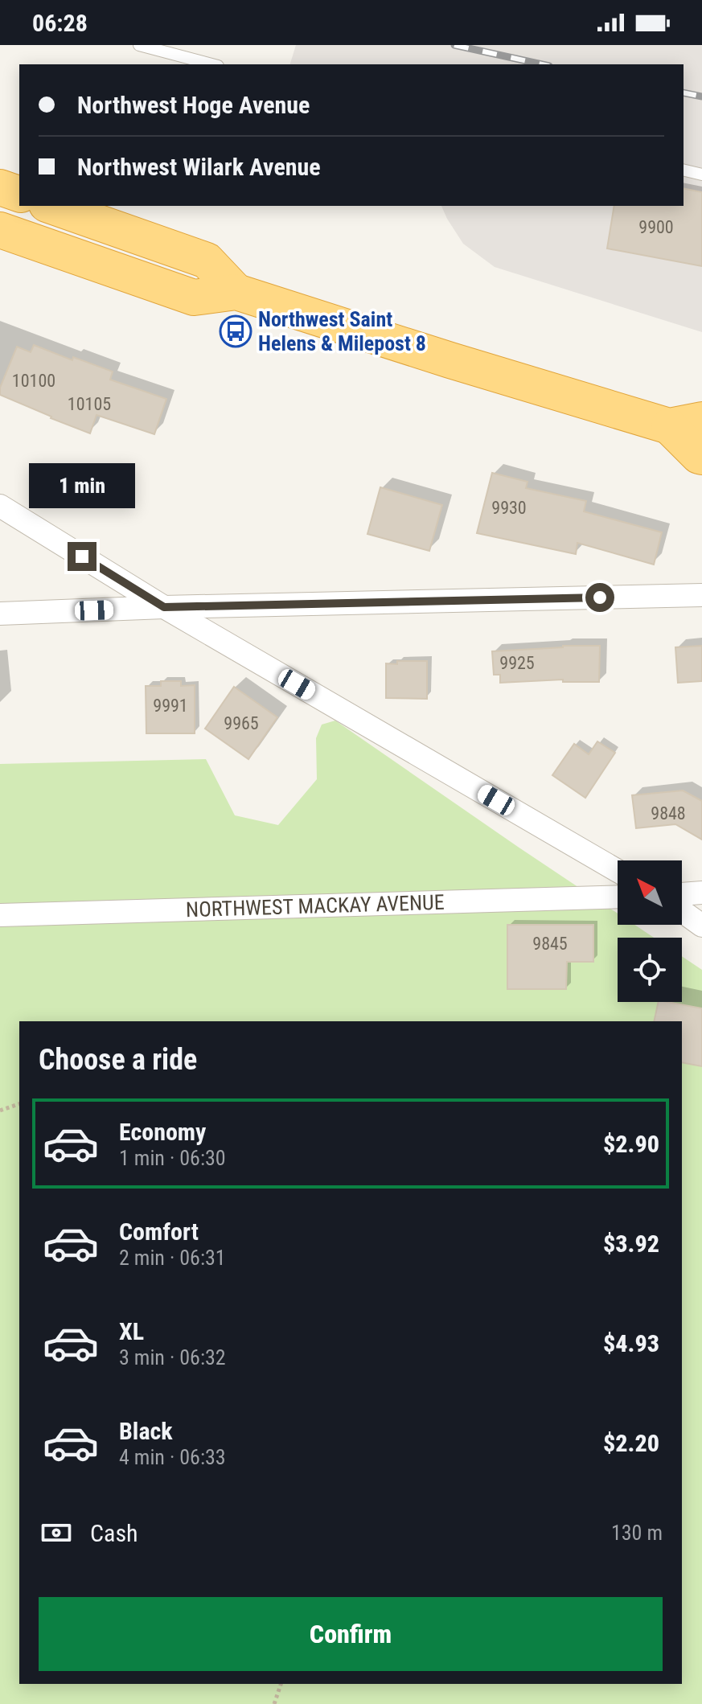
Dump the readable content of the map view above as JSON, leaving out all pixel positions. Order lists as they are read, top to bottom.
{
  "streets": {
    "street": ["NORTHWEST MACKAY AVENUE"]
  },
  "places": {
    "bus stop": ["Northwest Saint Helens & Milepost 8"]
  },
  "house_numbers": [
    "9900",
    "10100",
    "10105",
    "9930",
    "9925",
    "9991",
    "9965",
    "9848",
    "9845"
  ],
  "north": "top left",
  "page": {
    "status": "06:28",
    "banner": ["Northwest Hoge Avenue", "Northwest Wilark Avenue"],
    "bubble": "1 min",
    "heading": "Choose a ride",
    "list": [
      {
        "name": "Economy",
        "note": "1 min · 06:30",
        "value": "$2.90"
      },
      {
        "name": "Comfort",
        "note": "2 min · 06:31",
        "value": "$3.92"
      },
      {
        "name": "XL",
        "note": "3 min · 06:32",
        "value": "$4.93"
      },
      {
        "name": "Black",
        "note": "4 min · 06:33",
        "value": "$2.20"
      }
    ],
    "pay": ["Cash", "130 m"],
    "buttons": "Confirm"
  }
}
